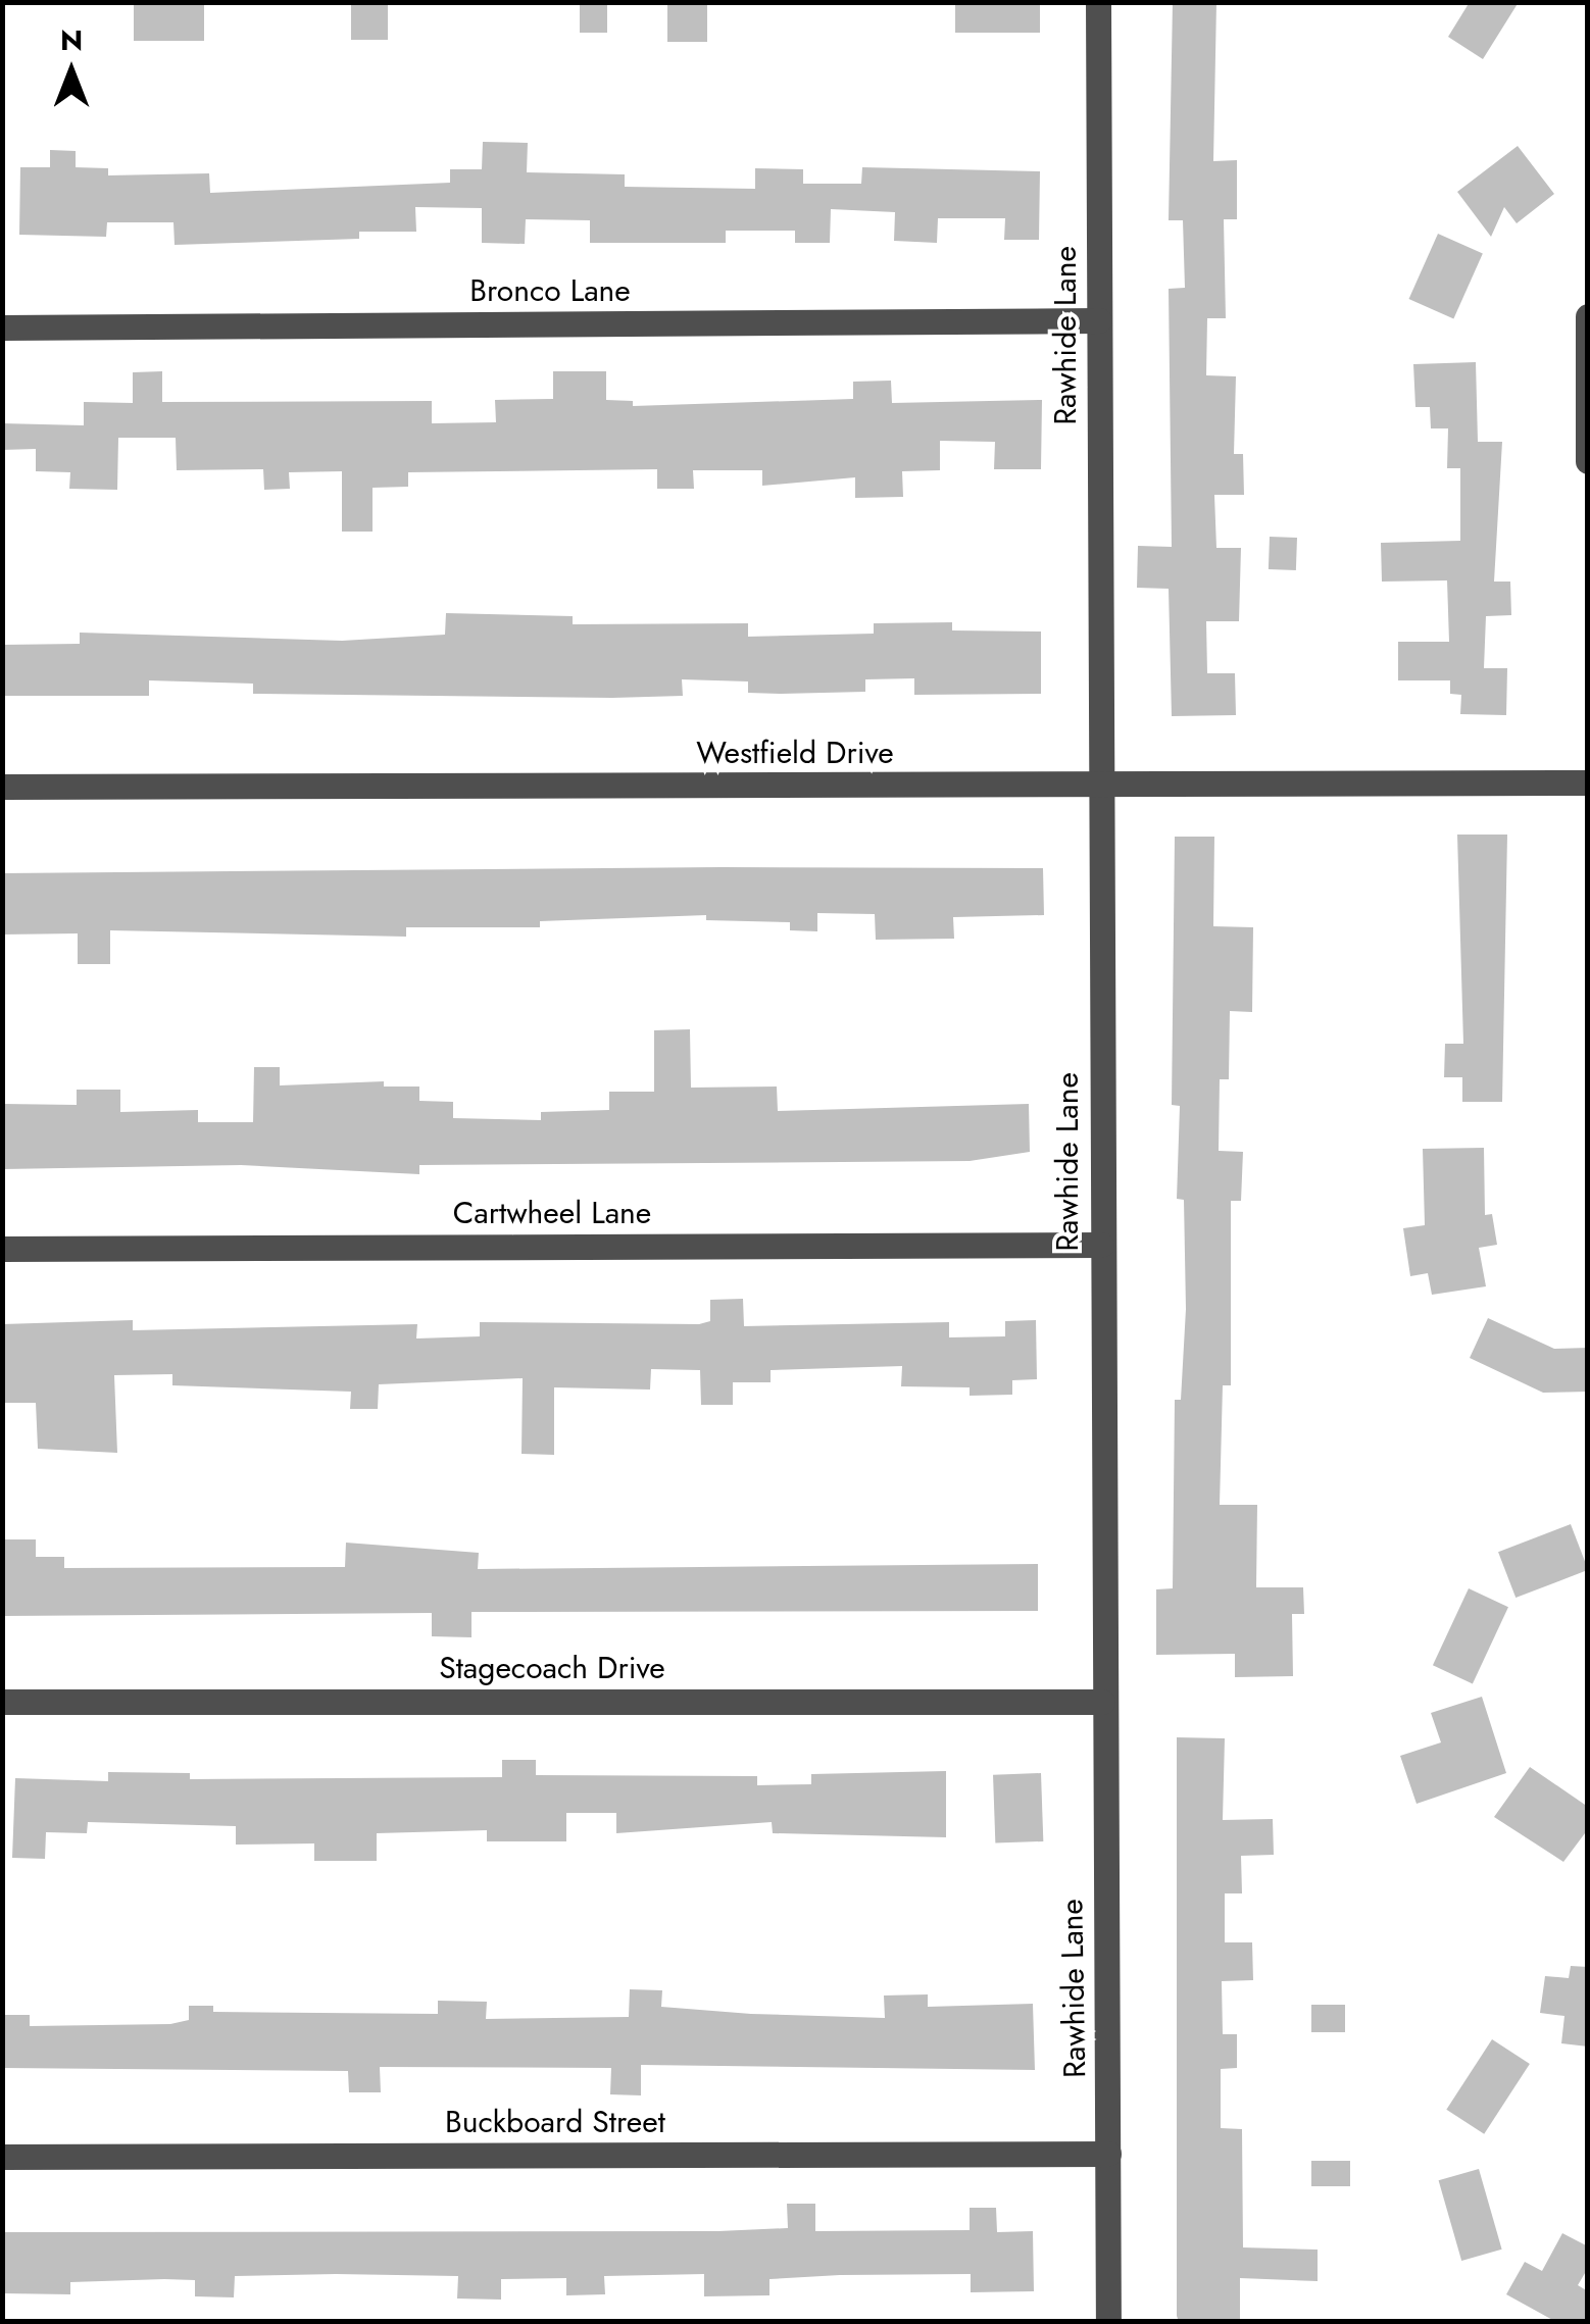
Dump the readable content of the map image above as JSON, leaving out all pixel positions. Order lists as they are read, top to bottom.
{
  "streets": {
    "street": [
      "Bronco Lane",
      "Rawhide Lane",
      "Westfield Drive",
      "Cartwheel Lane",
      "Stagecoach Drive",
      "Buckboard Street"
    ]
  },
  "crossings": [
    ["Bronco Lane", "Rawhide Lane"],
    ["Rawhide Lane", "Westfield Drive"],
    ["Rawhide Lane", "Cartwheel Lane"],
    ["Rawhide Lane", "Stagecoach Drive"],
    ["Rawhide Lane", "Buckboard Street"]
  ],
  "north": "top"
}
